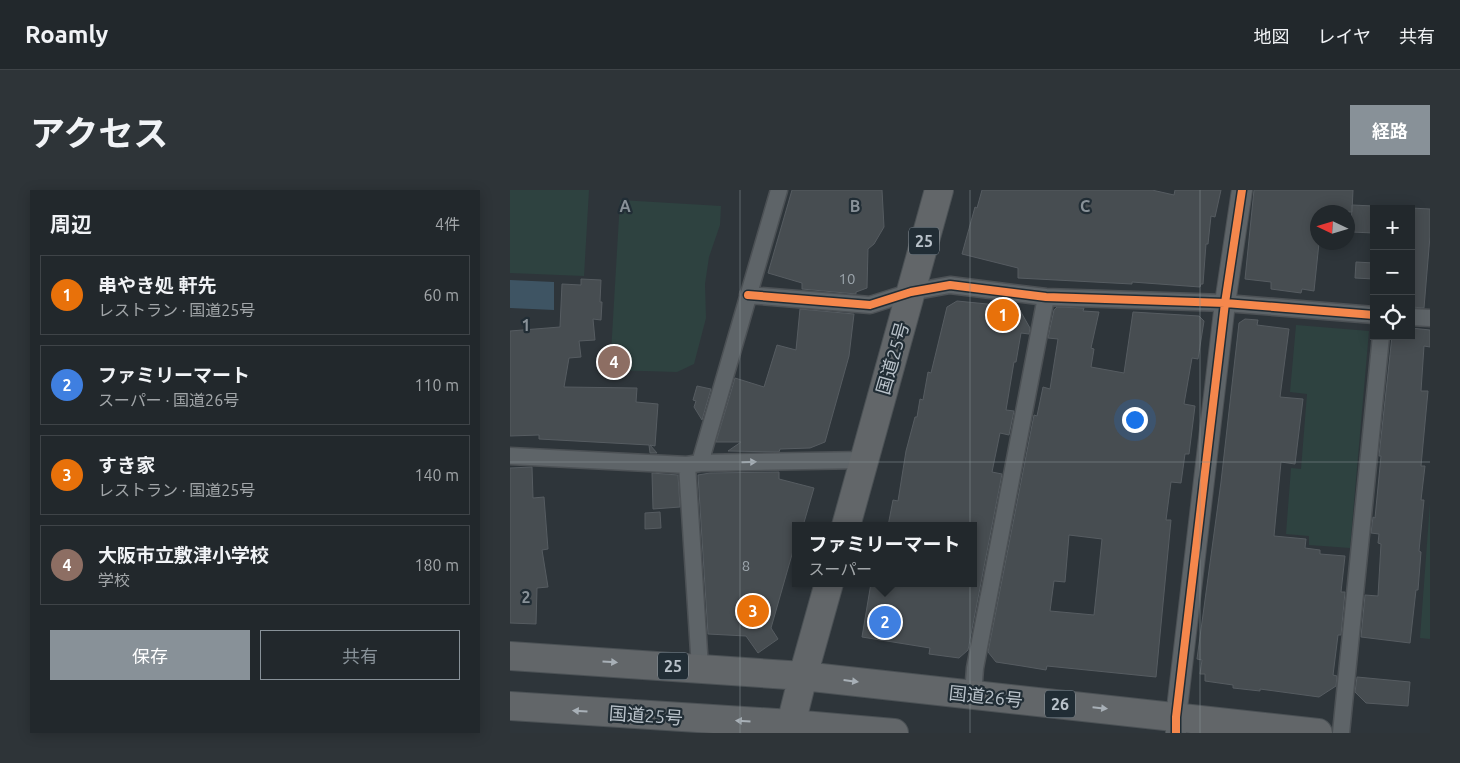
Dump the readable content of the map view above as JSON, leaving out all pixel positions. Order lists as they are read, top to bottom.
{
  "streets": {
    "highway": [
      "25",
      "国道25号",
      "国道26号",
      "26"
    ]
  },
  "crossings": [
    ["25", "国道26号"]
  ],
  "one_way": ["国道26号"],
  "house_numbers": ["10", "8"],
  "north": "left",
  "page": {
    "header": "Roamly",
    "nav": ["地図", "レイヤ", "共有"],
    "title": "アクセス",
    "buttons": [
      "経路",
      ["保存", "共有"]
    ],
    "heading": ["周辺", "4件"],
    "map_buttons": ["+", "−"],
    "list": [
      {
        "mark": "1",
        "name": "串やき処 軒先",
        "note": "レストラン · 国道25号",
        "value": "60 m"
      },
      {
        "mark": "2",
        "name": "ファミリーマート",
        "note": "スーパー · 国道26号",
        "value": "110 m"
      },
      {
        "mark": "3",
        "name": "すき家",
        "note": "レストラン · 国道25号",
        "value": "140 m"
      },
      {
        "mark": "4",
        "name": "大阪市立敷津小学校",
        "note": "学校",
        "value": "180 m"
      }
    ],
    "pins": [
      "1",
      "4",
      "3",
      "2"
    ],
    "popup": ["ファミリーマート", "スーパー"]
  },
  "grid": {
    "columns": ["A", "B", "C"],
    "rows": ["1", "2"]
  }
}
